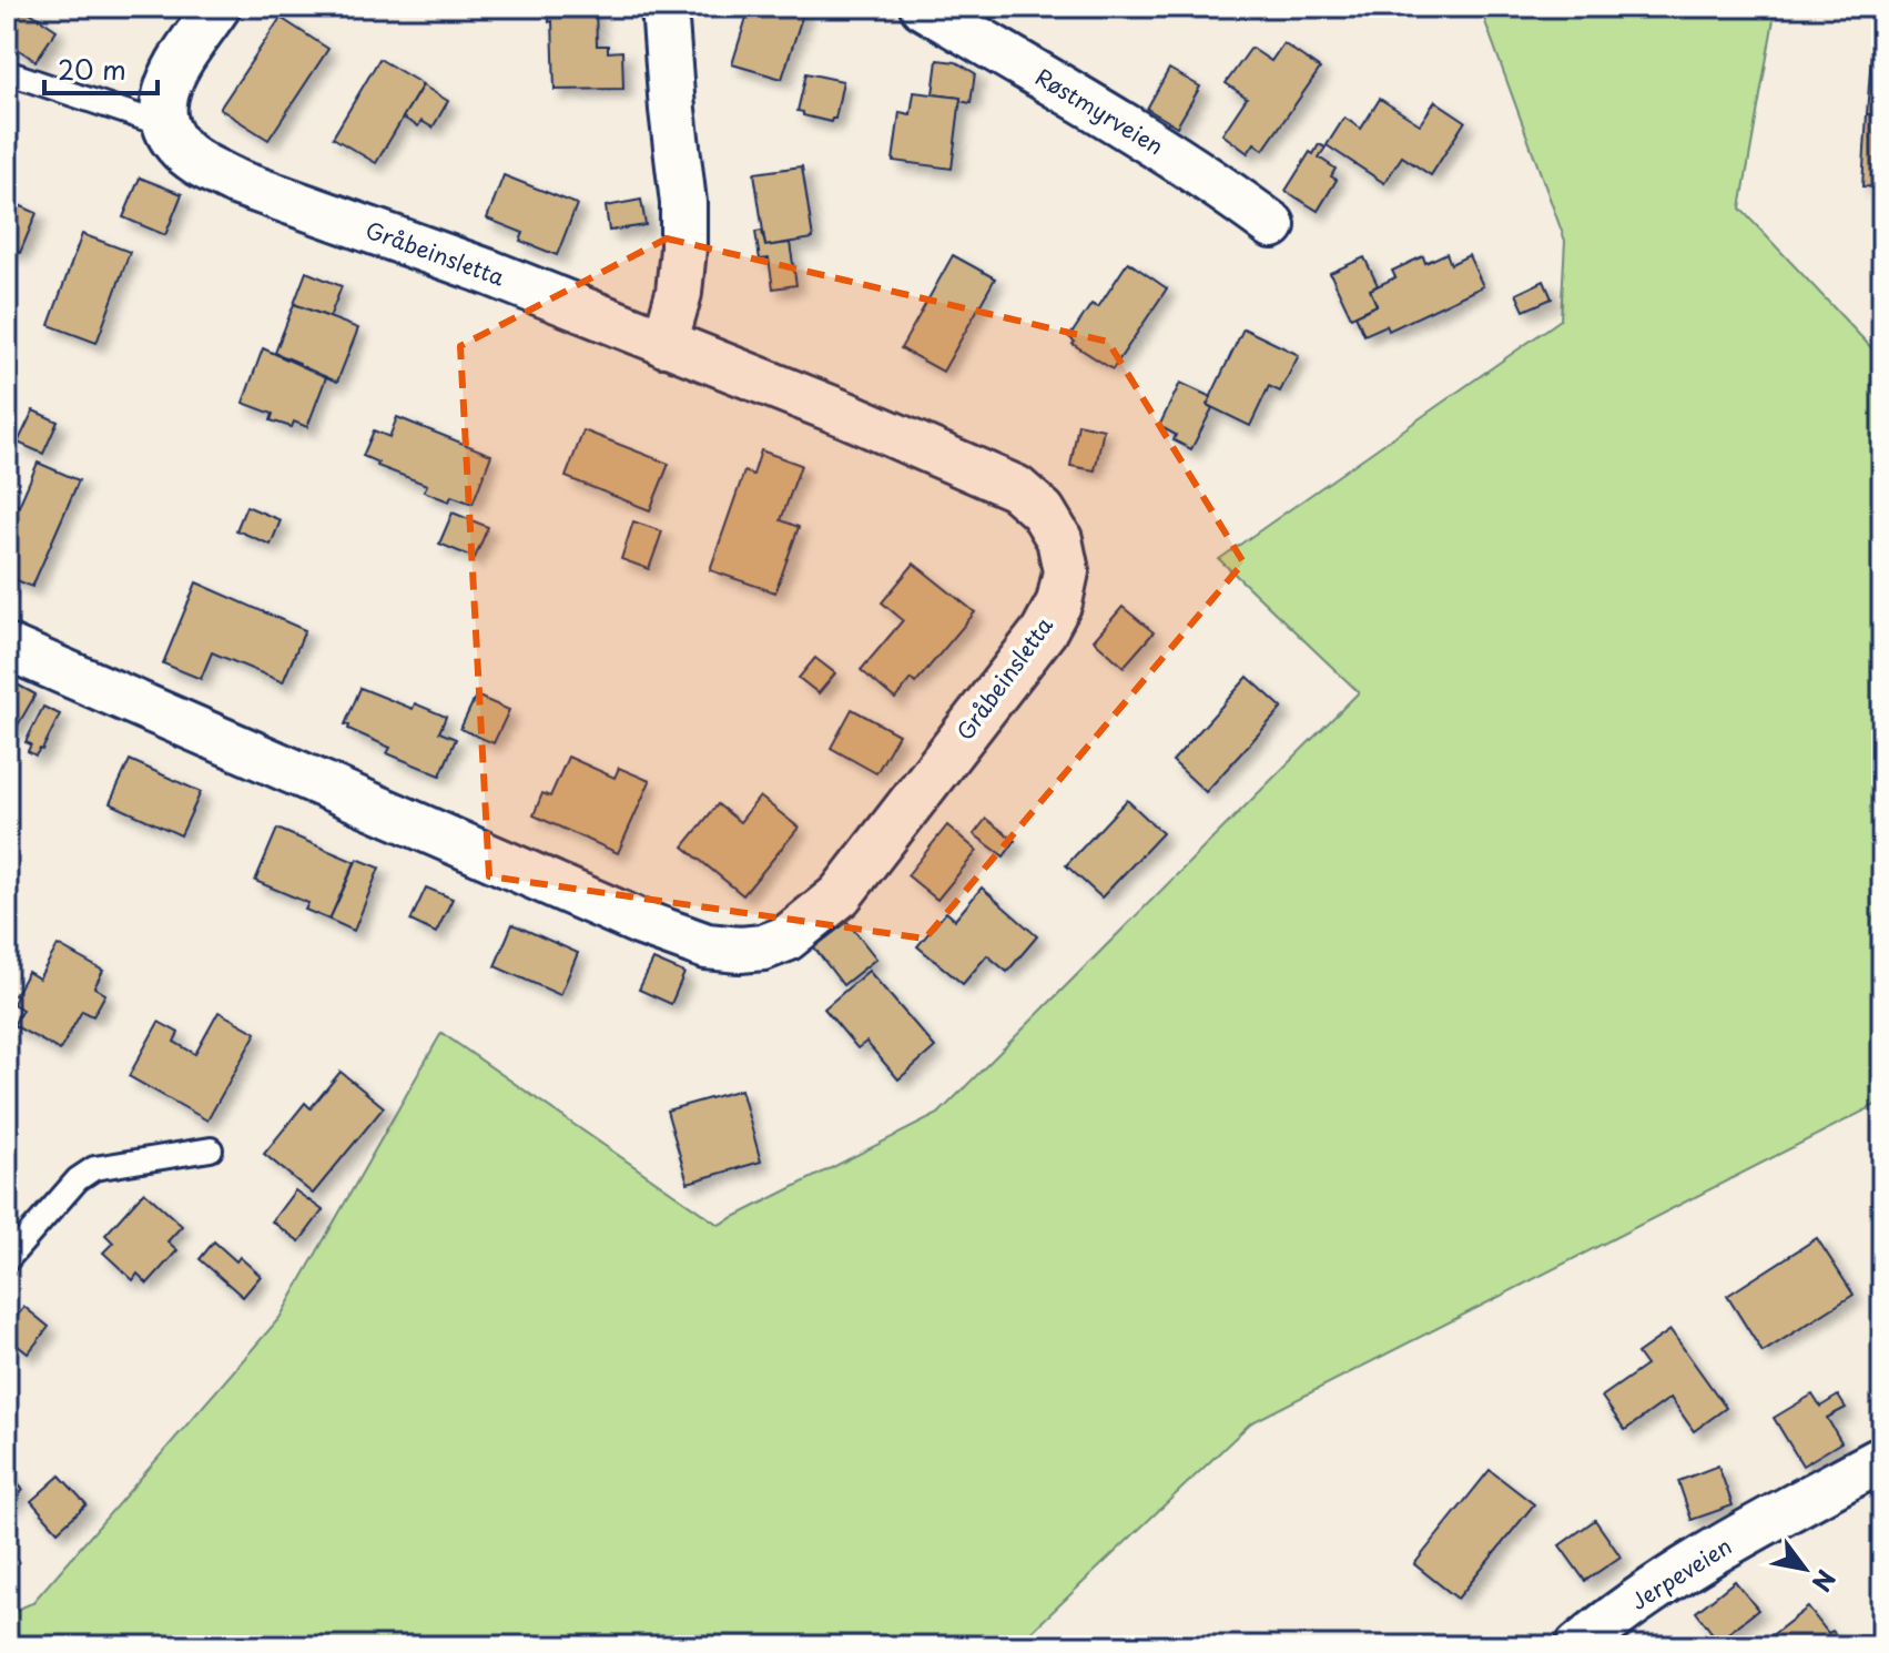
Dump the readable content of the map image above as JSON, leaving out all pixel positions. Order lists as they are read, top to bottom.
{
  "streets": {
    "street": ["Røstmyrveien", "Gråbeinsletta", "Jerpeveien"]
  },
  "scale_bar": "20 m",
  "north": "bottom right"
}
